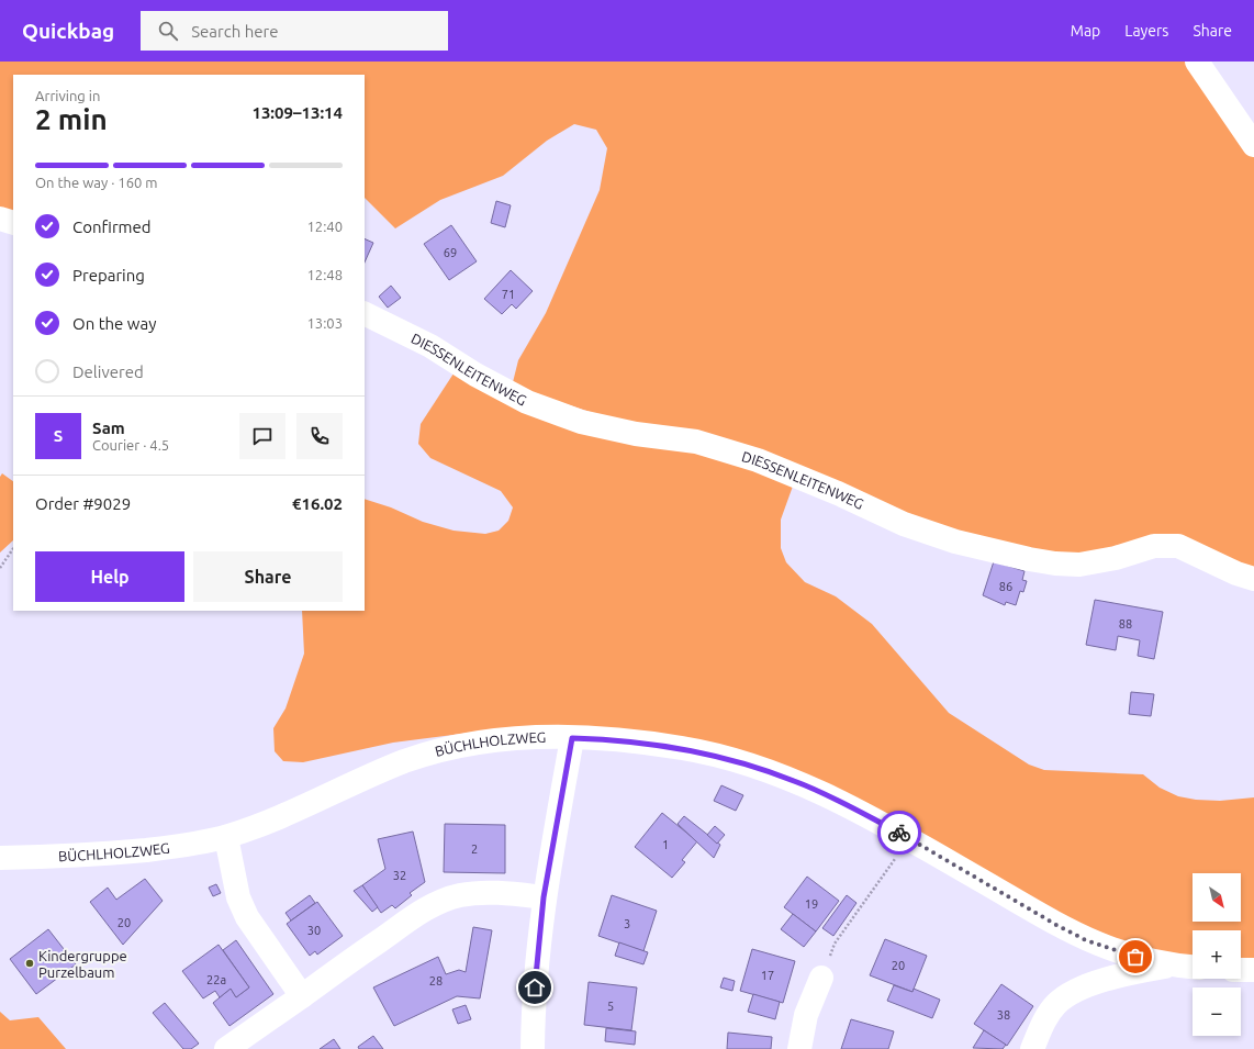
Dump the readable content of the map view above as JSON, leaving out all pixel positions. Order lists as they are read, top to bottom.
{
  "streets": {
    "street": ["DIESSENLEITENWEG", "BÜCHLHOLZWEG"]
  },
  "places": ["Kindergruppe Purzelbaum"],
  "house_numbers": [
    "69",
    "71",
    "86",
    "88",
    "1",
    "2",
    "32",
    "19",
    "20",
    "3",
    "30",
    "20",
    "17",
    "22a",
    "28",
    "5",
    "38"
  ],
  "north": "bottom right",
  "page": {
    "header": "Quickbag",
    "search": "Search here",
    "nav": ["Map", "Layers", "Share"],
    "heading": ["2 min", "Arriving in", "13:09–13:14"],
    "panel": [
      "Sam",
      "Courier · 4.5",
      "Order #9029",
      "€16.02"
    ],
    "bar": "On the way · 160 m",
    "list": [
      ["Confirmed", "12:40"],
      ["Preparing", "12:48"],
      ["On the way", "13:03"],
      "Delivered"
    ],
    "round": "S",
    "buttons": ["Help", "Share"],
    "map_buttons": ["+", "−"]
  }
}
